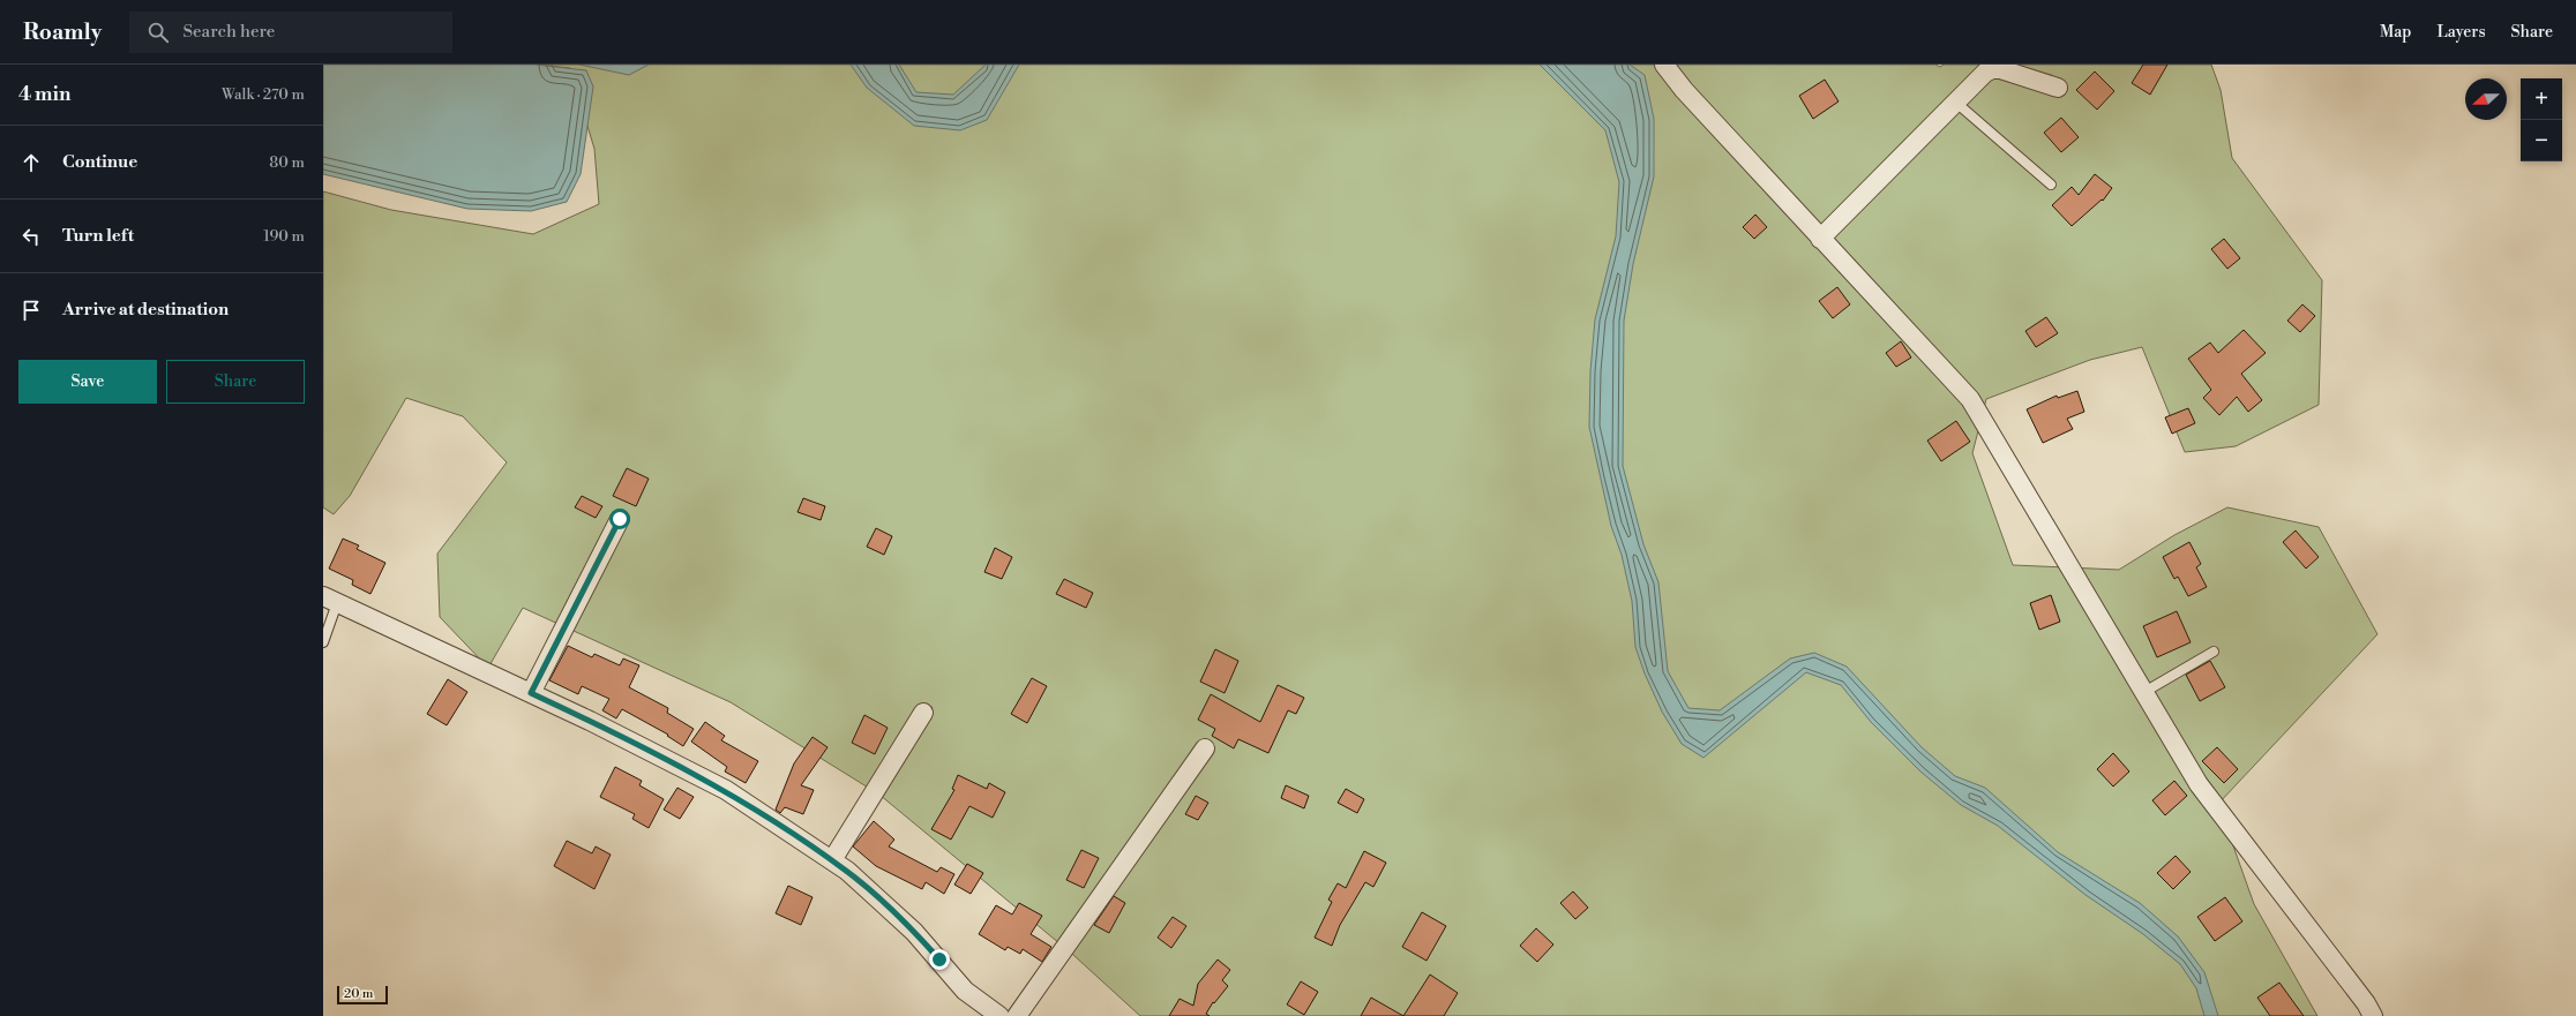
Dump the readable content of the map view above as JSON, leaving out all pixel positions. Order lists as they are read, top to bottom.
{
  "scale_bar": "20 m",
  "north": "left",
  "page": {
    "header": "Roamly",
    "search": "Search here",
    "nav": ["Map", "Layers", "Share"],
    "heading": ["4 min", "Walk · 270 m"],
    "map_buttons": ["+", "−"],
    "list": [
      ["Continue", "80 m"],
      ["Turn left", "190 m"],
      "Arrive at destination"
    ],
    "buttons": ["Save", "Share"],
    "scale": "20 m"
  }
}
